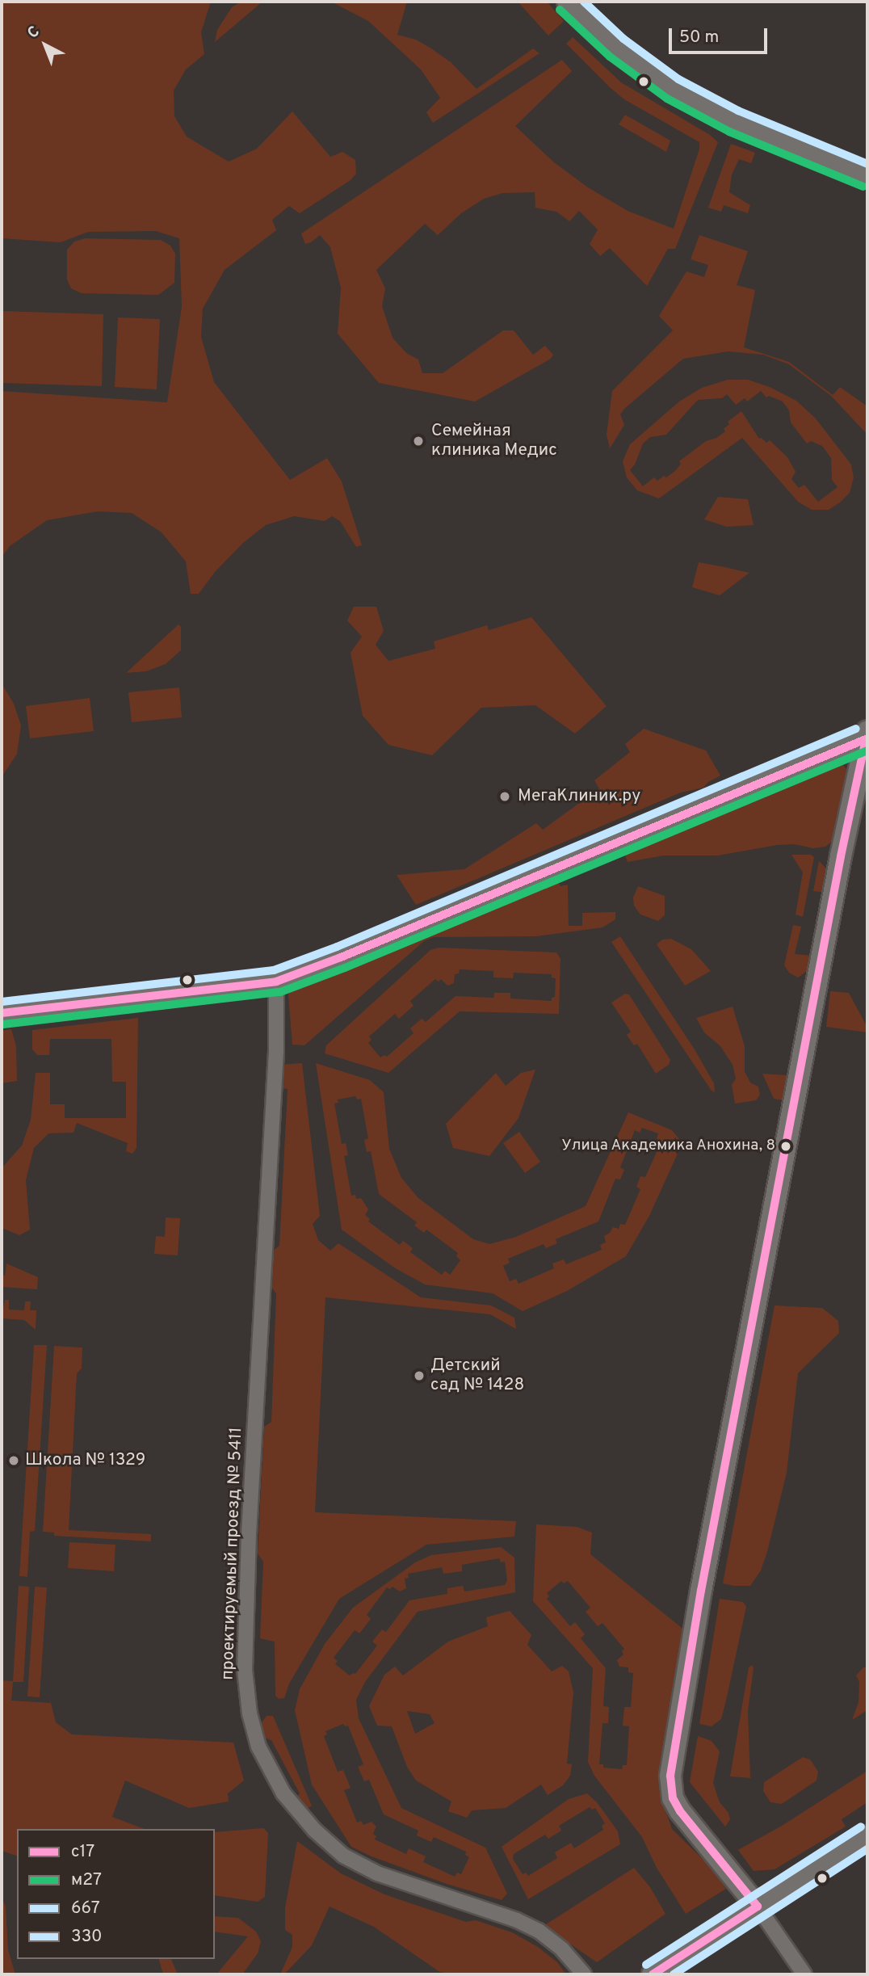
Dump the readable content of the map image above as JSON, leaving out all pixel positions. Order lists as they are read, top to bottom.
{
  "streets": {
    "street": ["проектируемый проезд № 5411"]
  },
  "places": [
    "Семейная клиника Медис",
    "МегаКлиник.ру",
    "Улица Академика Анохина, 8",
    "Детский сад № 1428",
    "Школа № 1329"
  ],
  "lines": [
    "transit line 667",
    "transit line м27",
    "transit line с17",
    "transit line 330"
  ],
  "legend": [
    "с17",
    "м27",
    "667",
    "330"
  ],
  "scale_bar": "50 m",
  "north": "top left"
}
